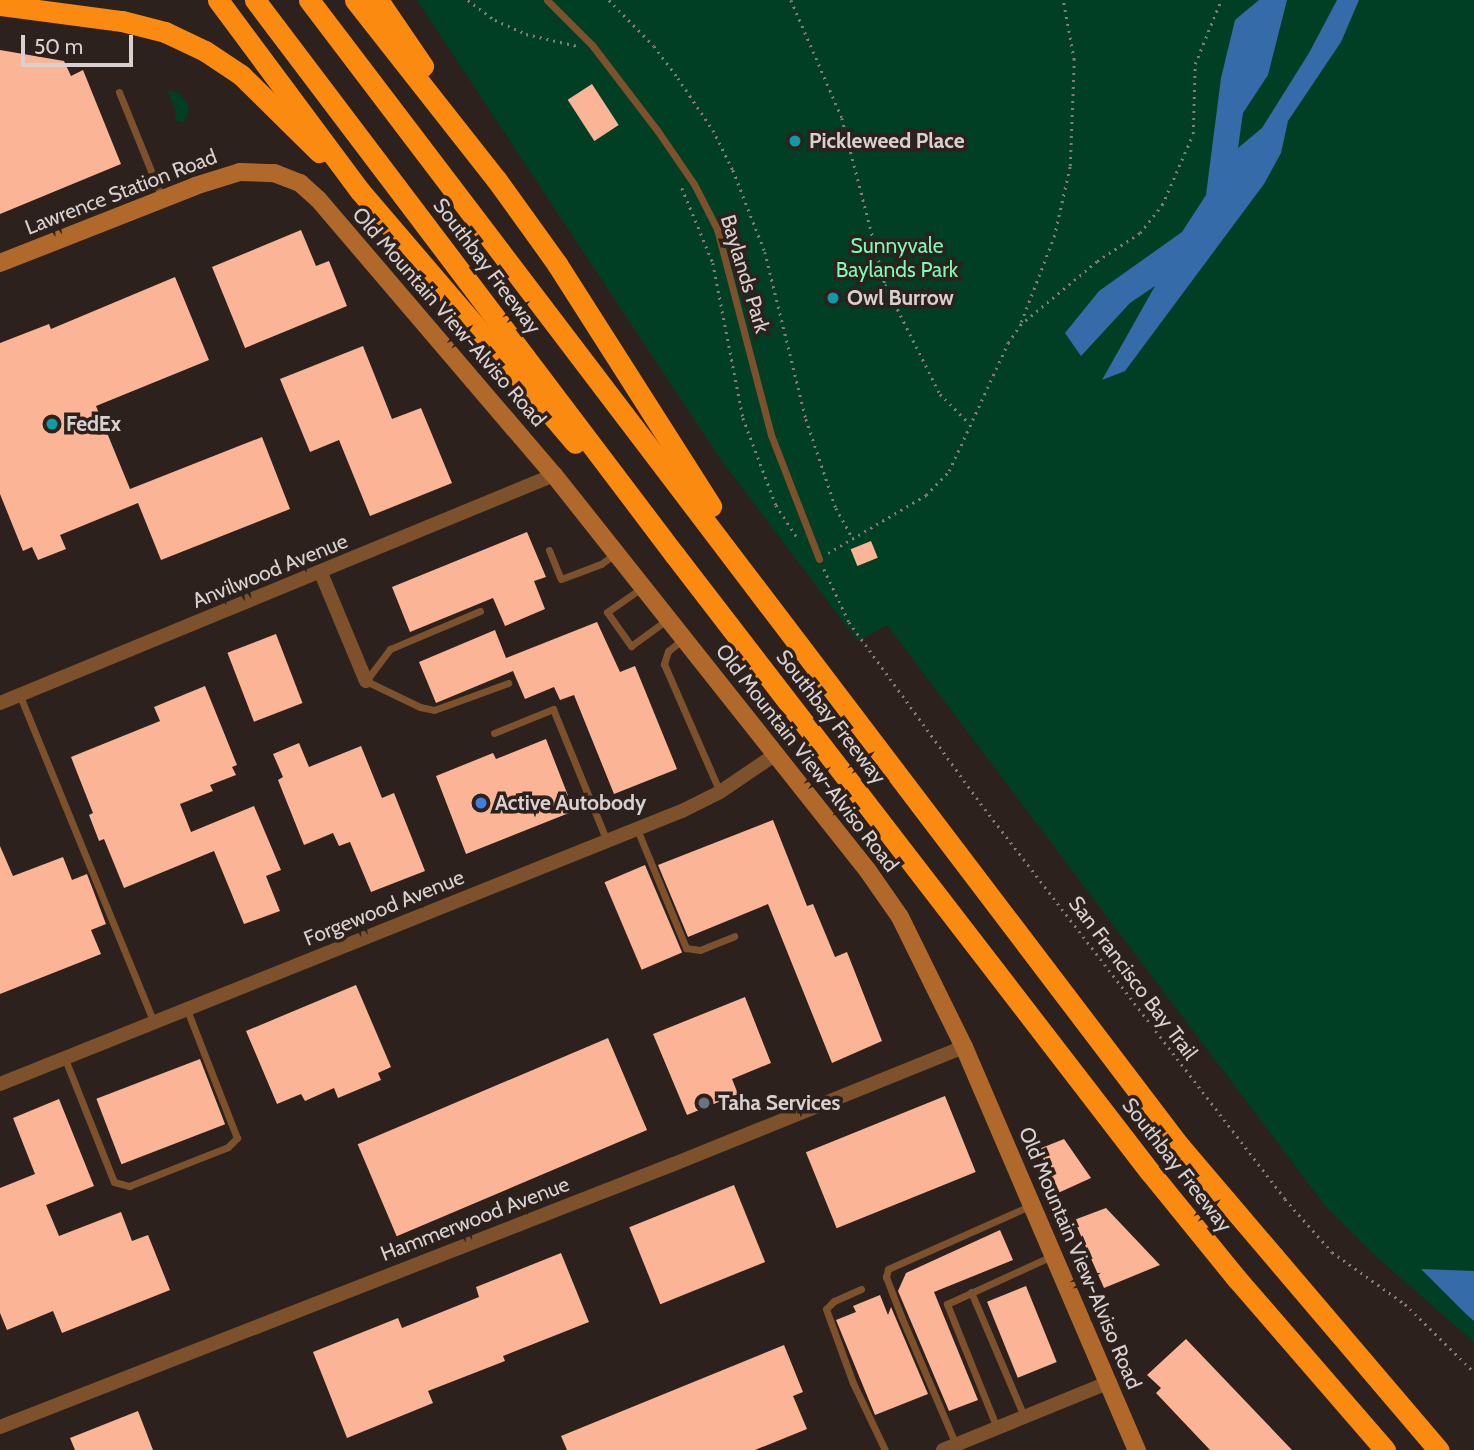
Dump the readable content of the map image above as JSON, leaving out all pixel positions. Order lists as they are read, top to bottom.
{
  "streets": {
    "highway": ["Southbay Freeway"],
    "street": [
      "Lawrence Station Road",
      "Old Mountain View-Alviso Road",
      "Anvilwood Avenue",
      "Forgewood Avenue",
      "Hammerwood Avenue"
    ],
    "lane": ["Baylands Park"],
    "path": ["San Francisco Bay Trail"]
  },
  "crossings": [
    ["Lawrence Station Road", "Old Mountain View-Alviso Road"],
    ["Baylands Park", "San Francisco Bay Trail"],
    ["Old Mountain View-Alviso Road", "Anvilwood Avenue"],
    ["Old Mountain View-Alviso Road", "Forgewood Avenue"],
    ["Old Mountain View-Alviso Road", "Hammerwood Avenue"]
  ],
  "parks": ["Sunnyvale Baylands Park"],
  "places": [
    "Pickleweed Place",
    "Owl Burrow",
    "FedEx",
    "Active Autobody",
    "Taha Services"
  ],
  "scale_bar": "50 m"
}
